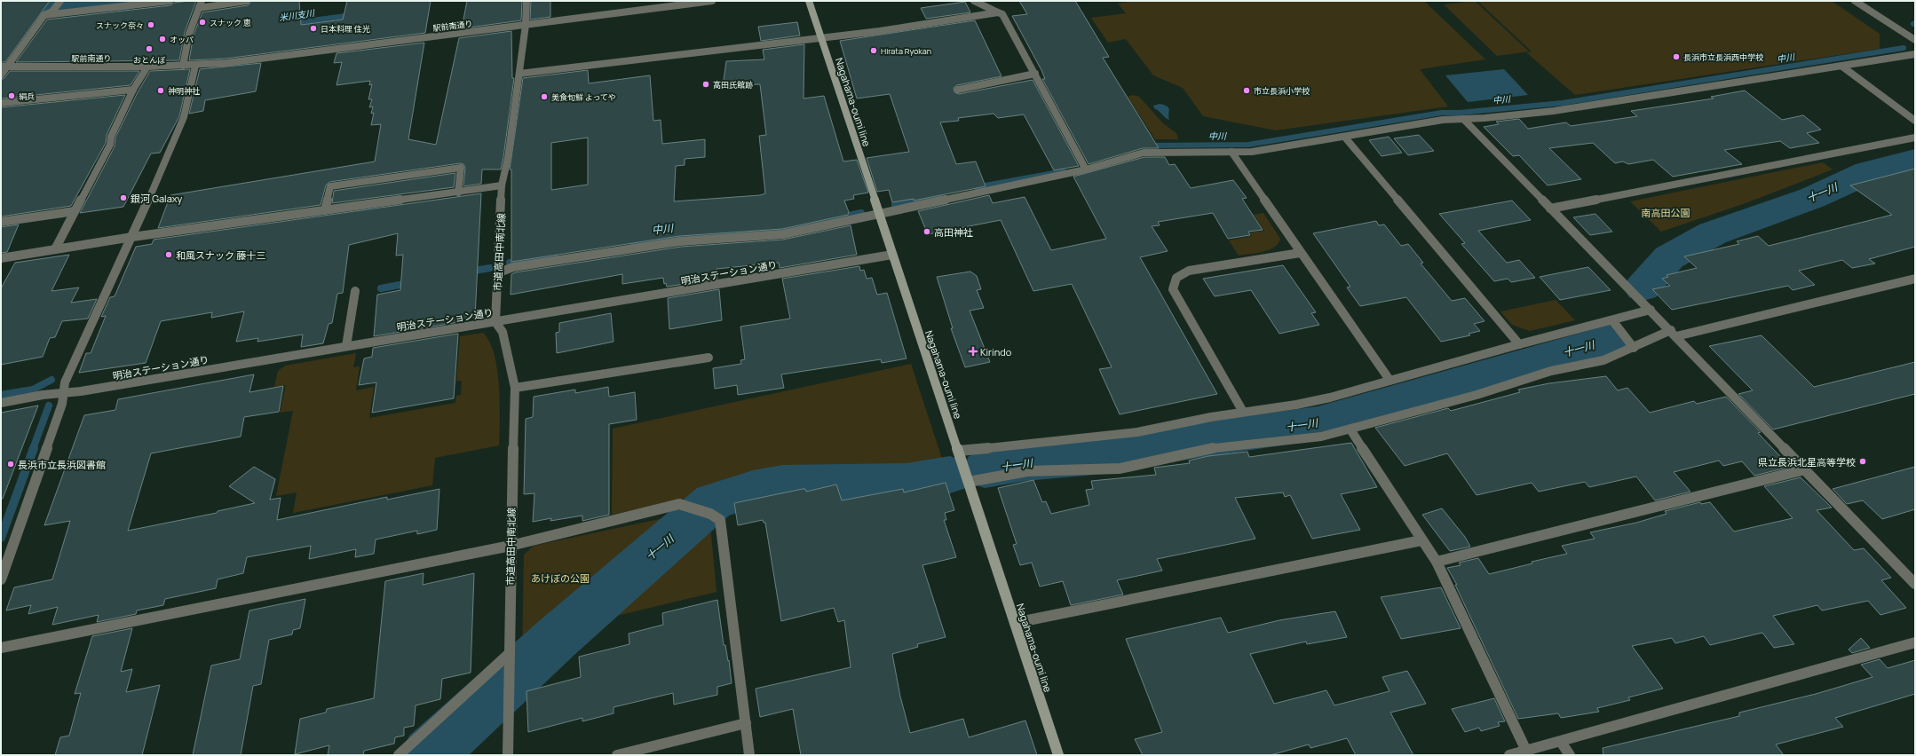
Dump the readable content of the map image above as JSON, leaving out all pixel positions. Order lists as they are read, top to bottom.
{
  "streets": {
    "main road": ["Nagahama-oumi line"],
    "street": ["駅前南通り", "市道高田中南北線", "明治ステーション通り"]
  },
  "crossings": [
    ["駅前南通り", "市道高田中南北線"],
    ["Nagahama-oumi line", "明治ステーション通り"],
    ["市道高田中南北線", "明治ステーション通り"]
  ],
  "water": ["米川支川", "中川", "十一川"],
  "parks": ["南高田公園", "あけぼの公園"],
  "places": {
    "other": [
      "スナック 恵",
      "スナック奈々",
      "日本料理 住光",
      "オッパ",
      "おとんぼ",
      "Hirata Ryokan",
      "長浜市立長浜西中学校",
      "高田氏館跡",
      "神明神社",
      "市立長浜小学校",
      "絹兵",
      "美食旬鮮 よってや",
      "銀河 Galaxy",
      "高田神社",
      "和風スナック 藤十三",
      "県立長浜北星高等学校",
      "長浜市立長浜図書館"
    ],
    "health": ["Kirindo"]
  }
}
